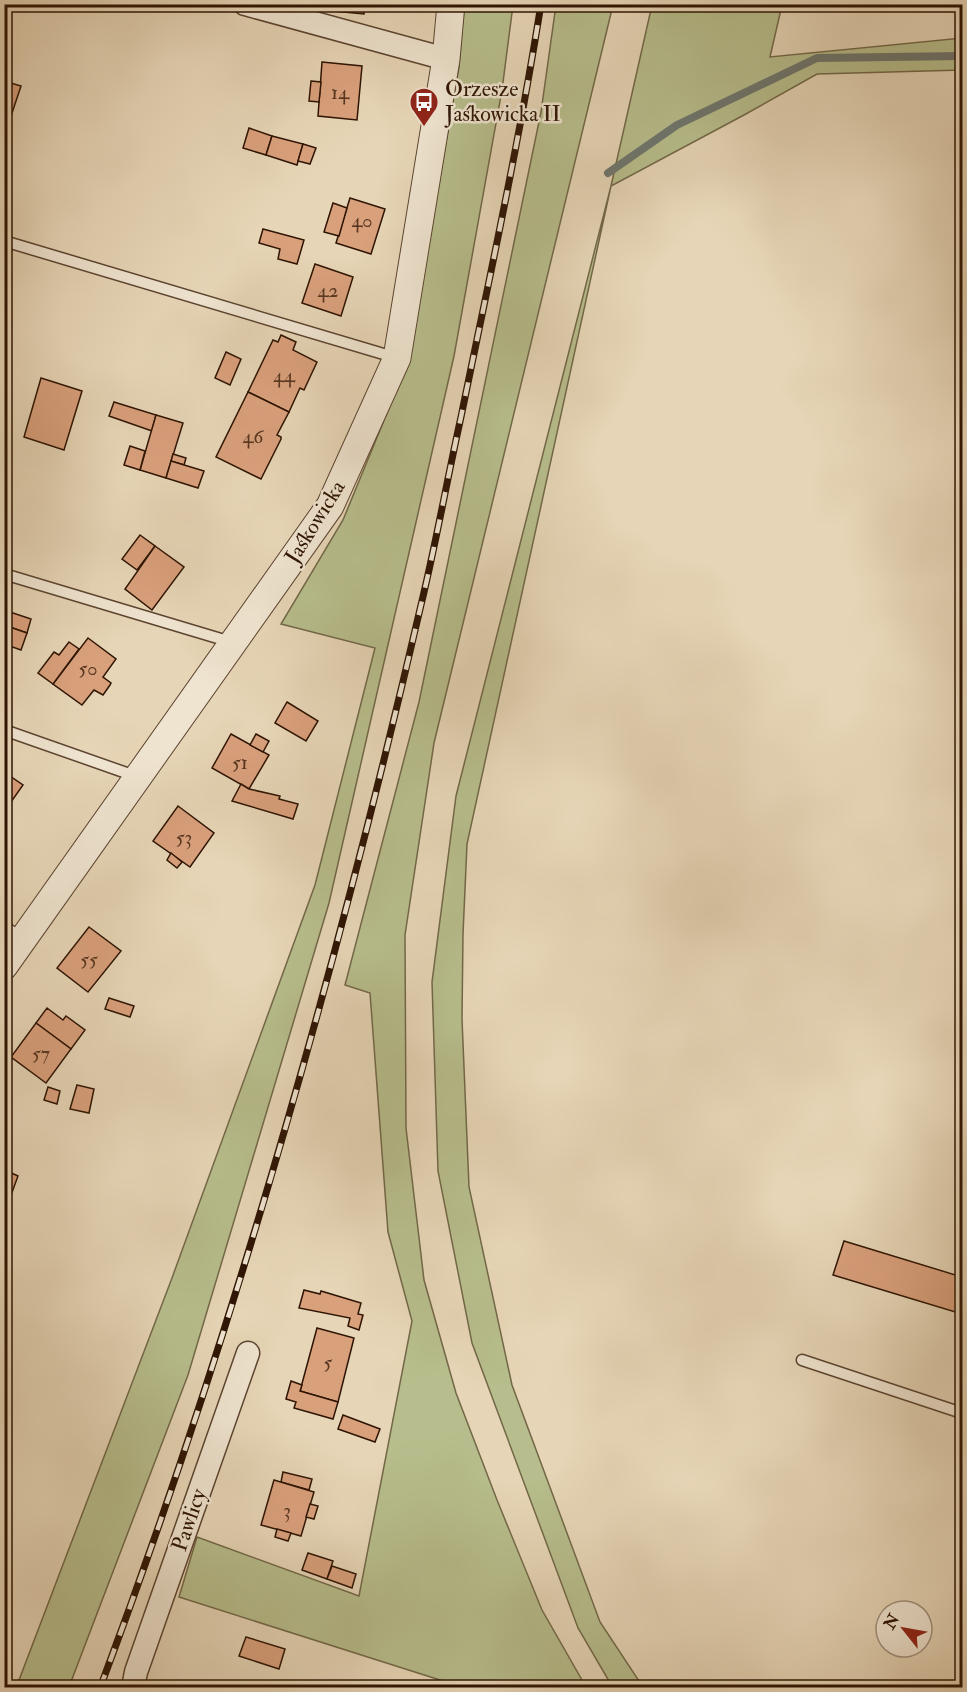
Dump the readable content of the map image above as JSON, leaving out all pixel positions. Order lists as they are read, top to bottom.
{
  "streets": {
    "street": ["Jaśkowicka", "Pawlicy"]
  },
  "places": {
    "bus stop": ["Orzesze Jaśkowicka II"]
  },
  "house_numbers": [
    "14",
    "40",
    "42",
    "44",
    "46",
    "50",
    "51",
    "53",
    "55",
    "57",
    "5",
    "3"
  ],
  "north": "top left"
}
